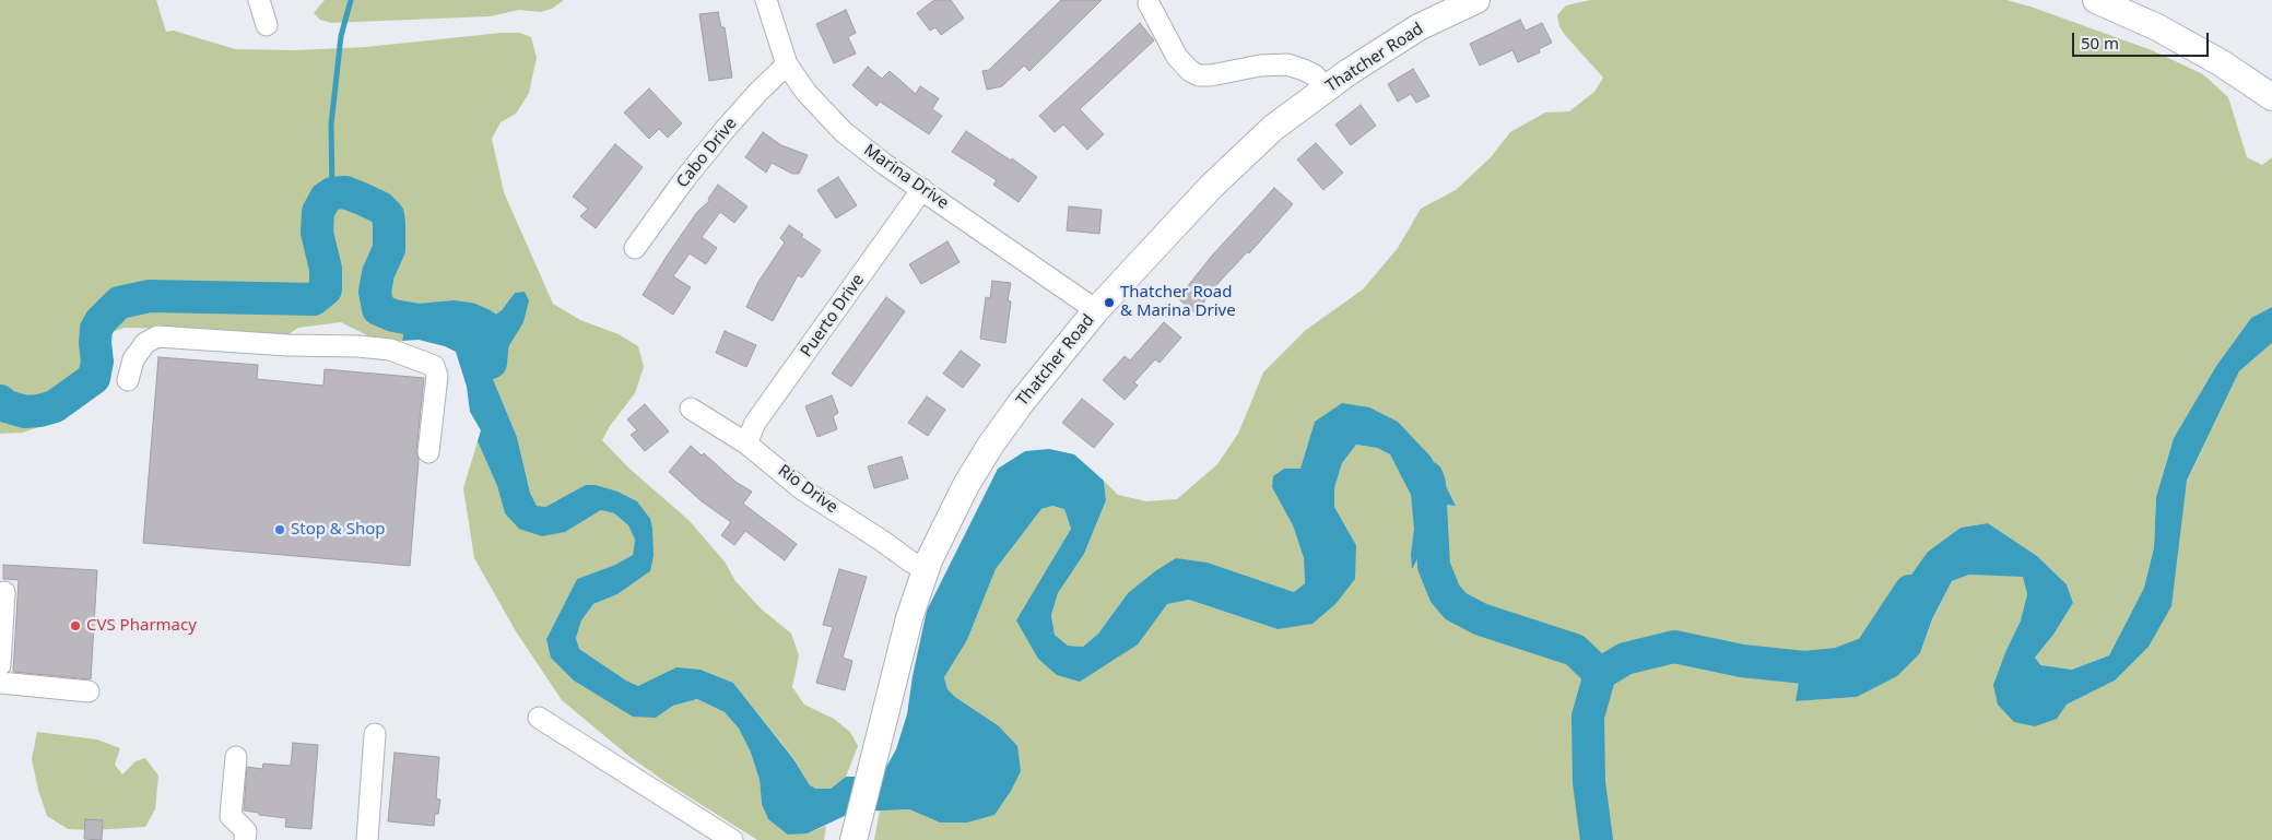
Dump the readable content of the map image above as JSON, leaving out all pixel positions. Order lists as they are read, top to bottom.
{
  "streets": {
    "main road": ["Thatcher Road"],
    "street": [
      "Cabo Drive",
      "Marina Drive",
      "Puerto Drive",
      "Rio Drive"
    ]
  },
  "crossings": [
    ["Thatcher Road", "Marina Drive"],
    ["Thatcher Road", "Rio Drive"],
    ["Cabo Drive", "Marina Drive"],
    ["Marina Drive", "Puerto Drive"],
    ["Puerto Drive", "Rio Drive"]
  ],
  "places": ["Thatcher Road & Marina Drive", "Stop & Shop", "CVS Pharmacy"],
  "scale_bar": "50 m"
}
